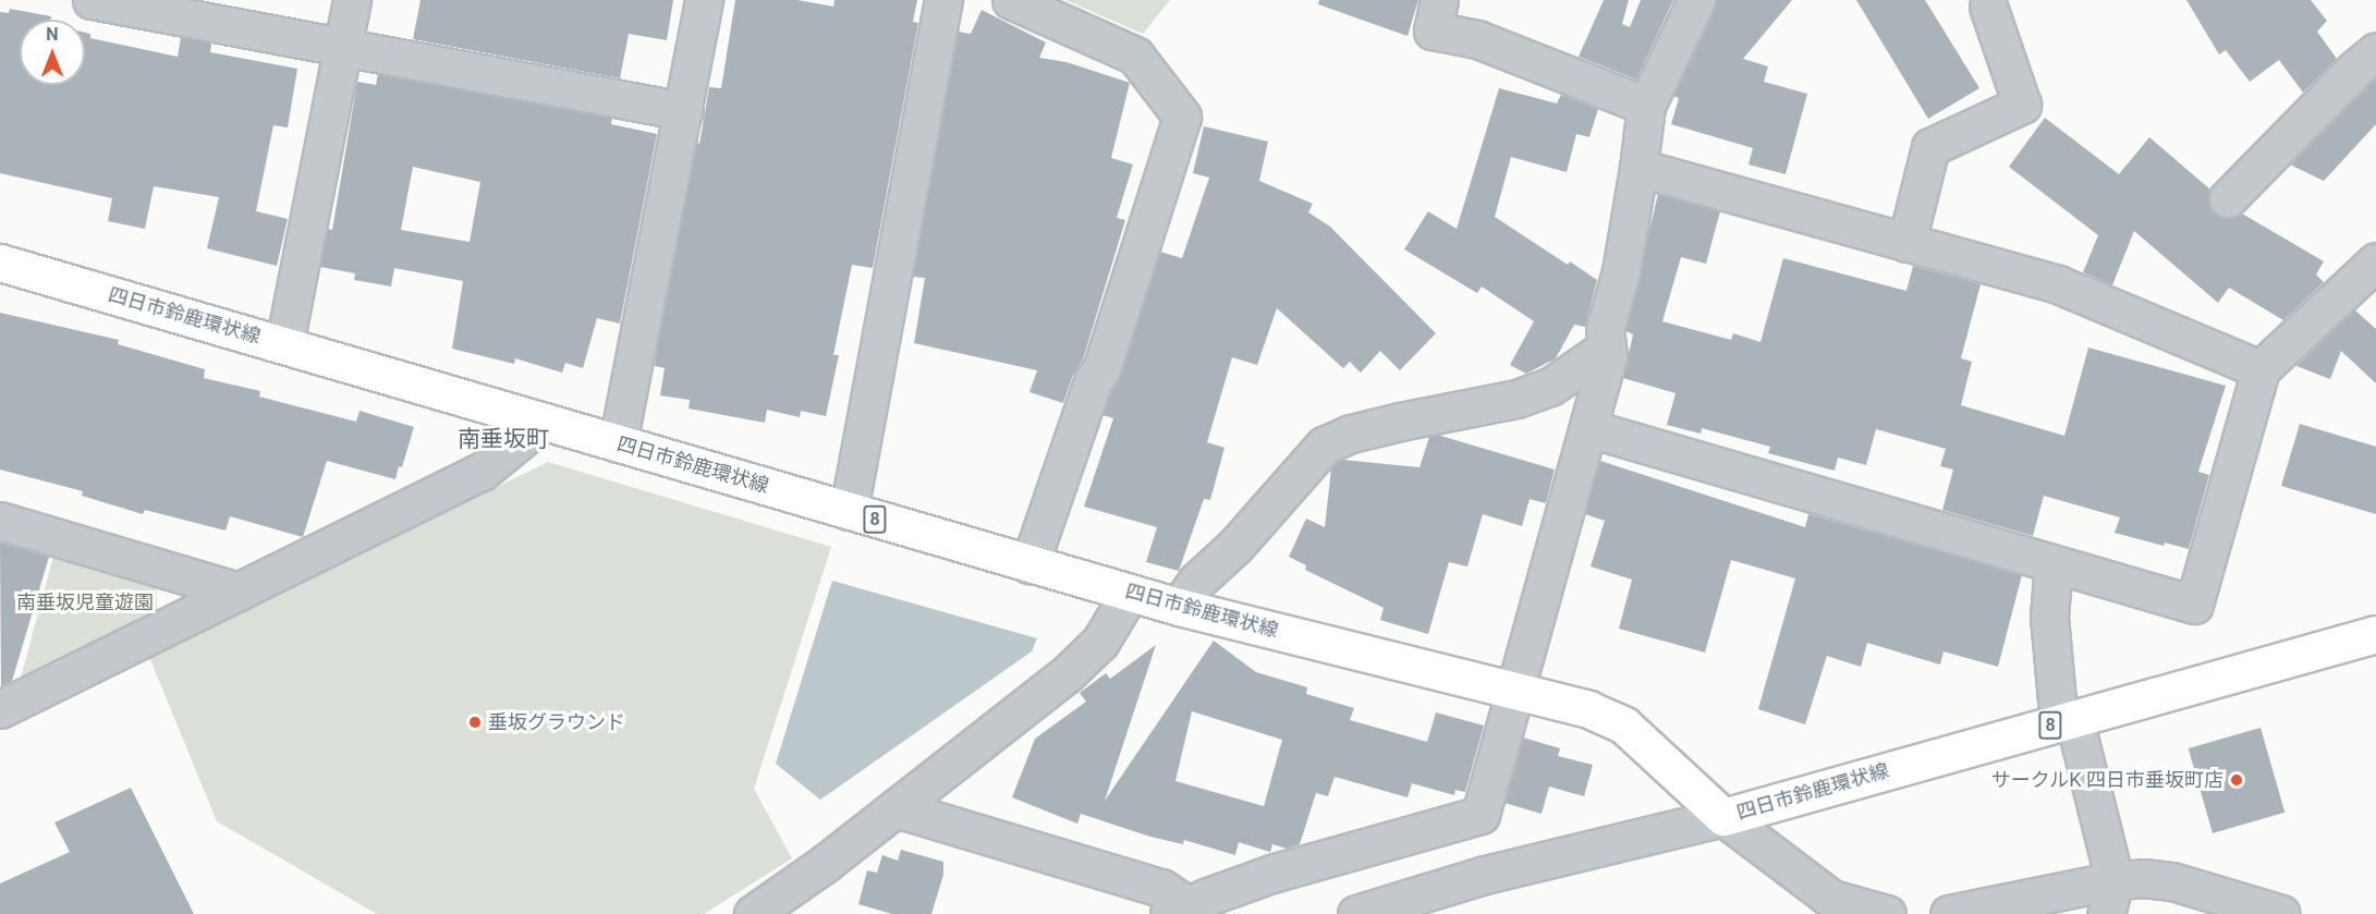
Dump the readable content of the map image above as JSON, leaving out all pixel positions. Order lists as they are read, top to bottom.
{
  "streets": {
    "main road": ["四日市鈴鹿環状線", "8"]
  },
  "districts": ["南垂坂町"],
  "parks": ["南垂坂児童遊園"],
  "places": ["垂坂グラウンド", "サークルK 四日市垂坂町店"],
  "north": "top"
}
